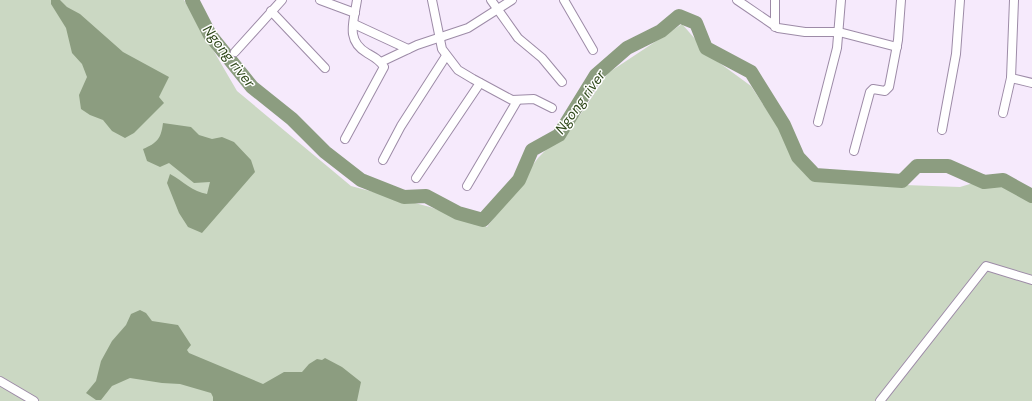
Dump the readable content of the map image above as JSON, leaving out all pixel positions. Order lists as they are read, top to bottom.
{
  "water": ["Ngong river"]
}
